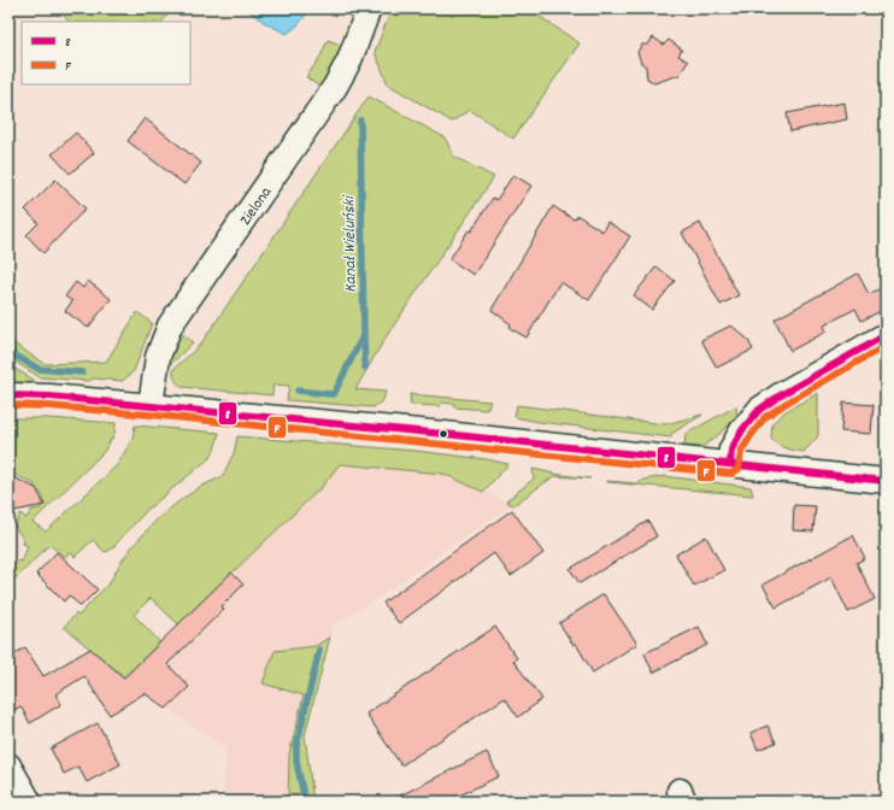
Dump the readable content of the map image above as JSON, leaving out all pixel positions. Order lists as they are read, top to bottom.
{
  "streets": {
    "street": ["Zielona"]
  },
  "water": ["Kanał Wieluński"],
  "lines": ["transit line 8", "transit line F"],
  "legend": ["8", "F"]
}
